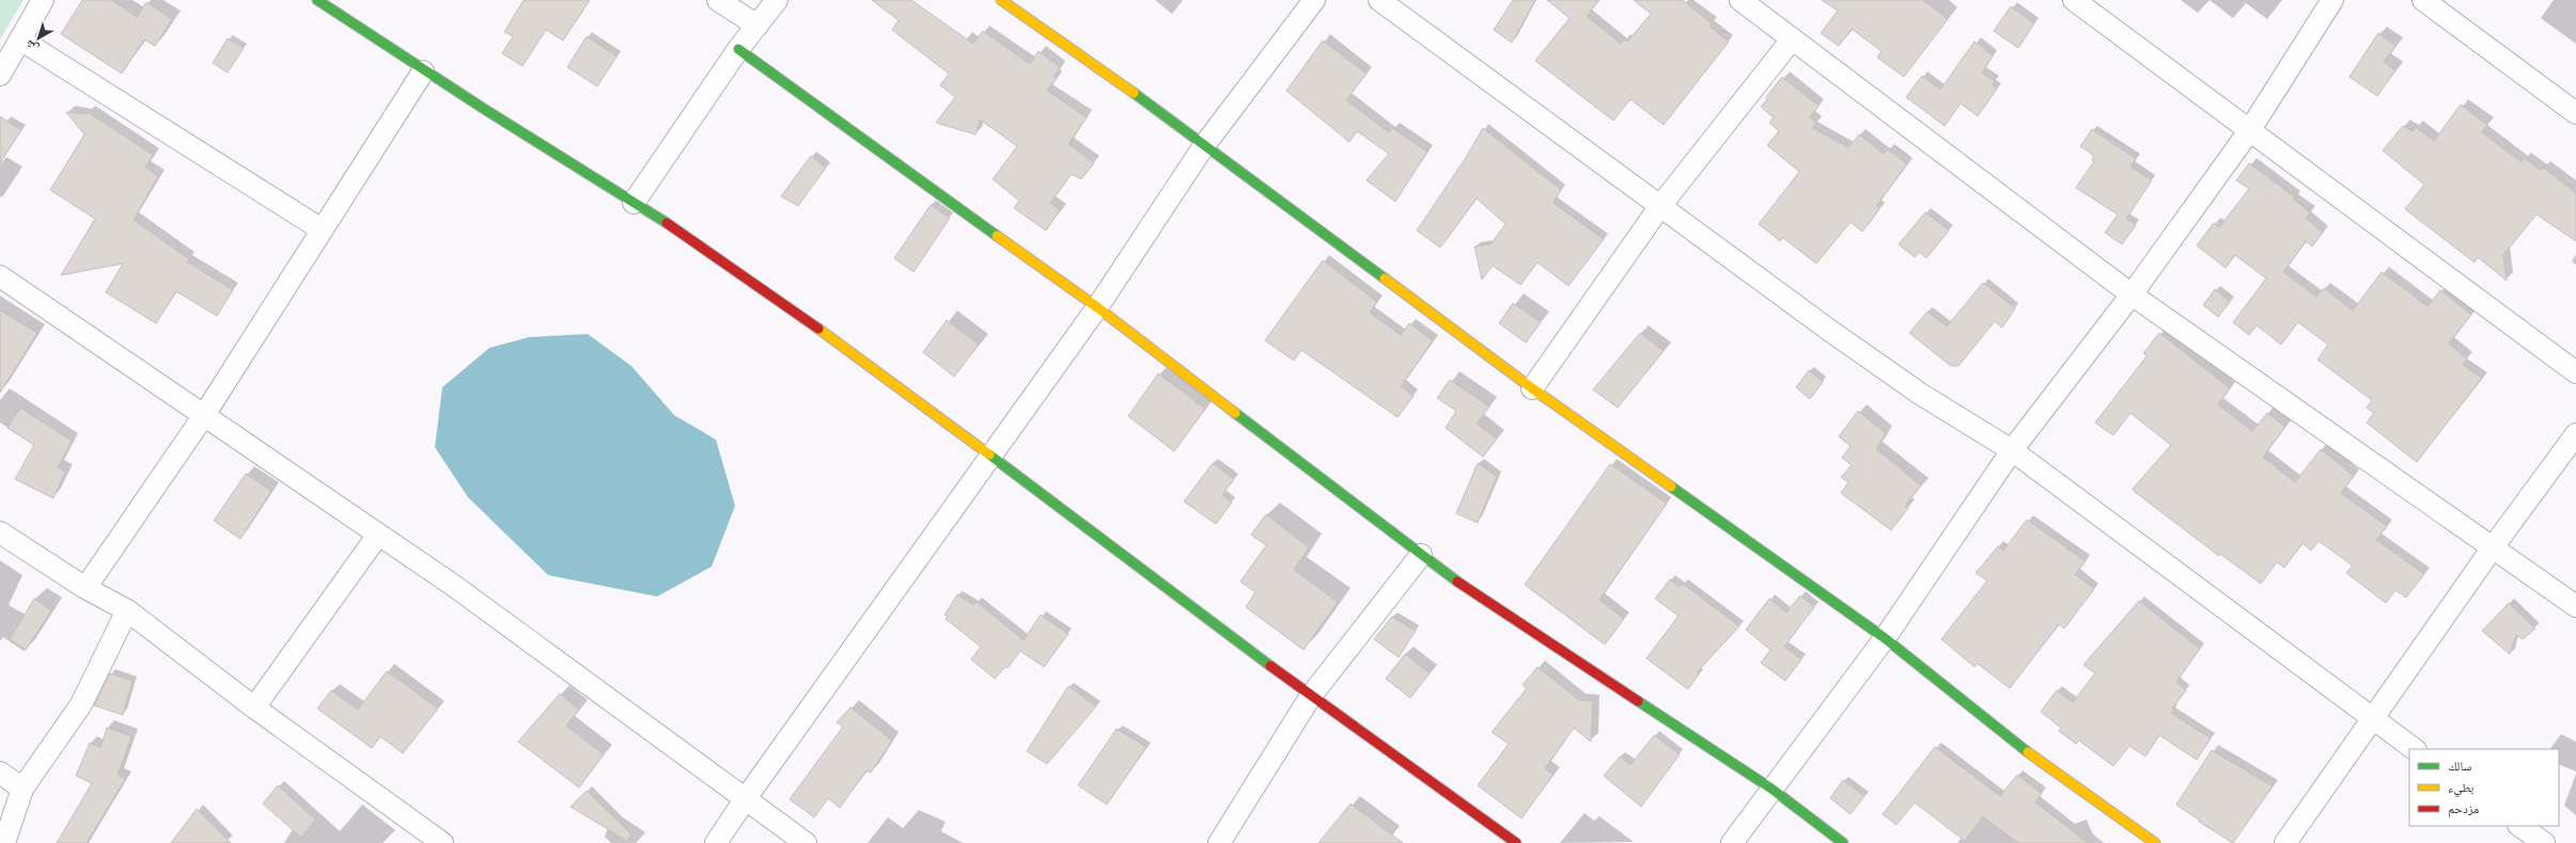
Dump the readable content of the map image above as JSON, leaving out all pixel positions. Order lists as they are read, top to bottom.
{
  "legend": ["سالك", "بطيء", "مزدحم"],
  "north": "bottom left"
}
